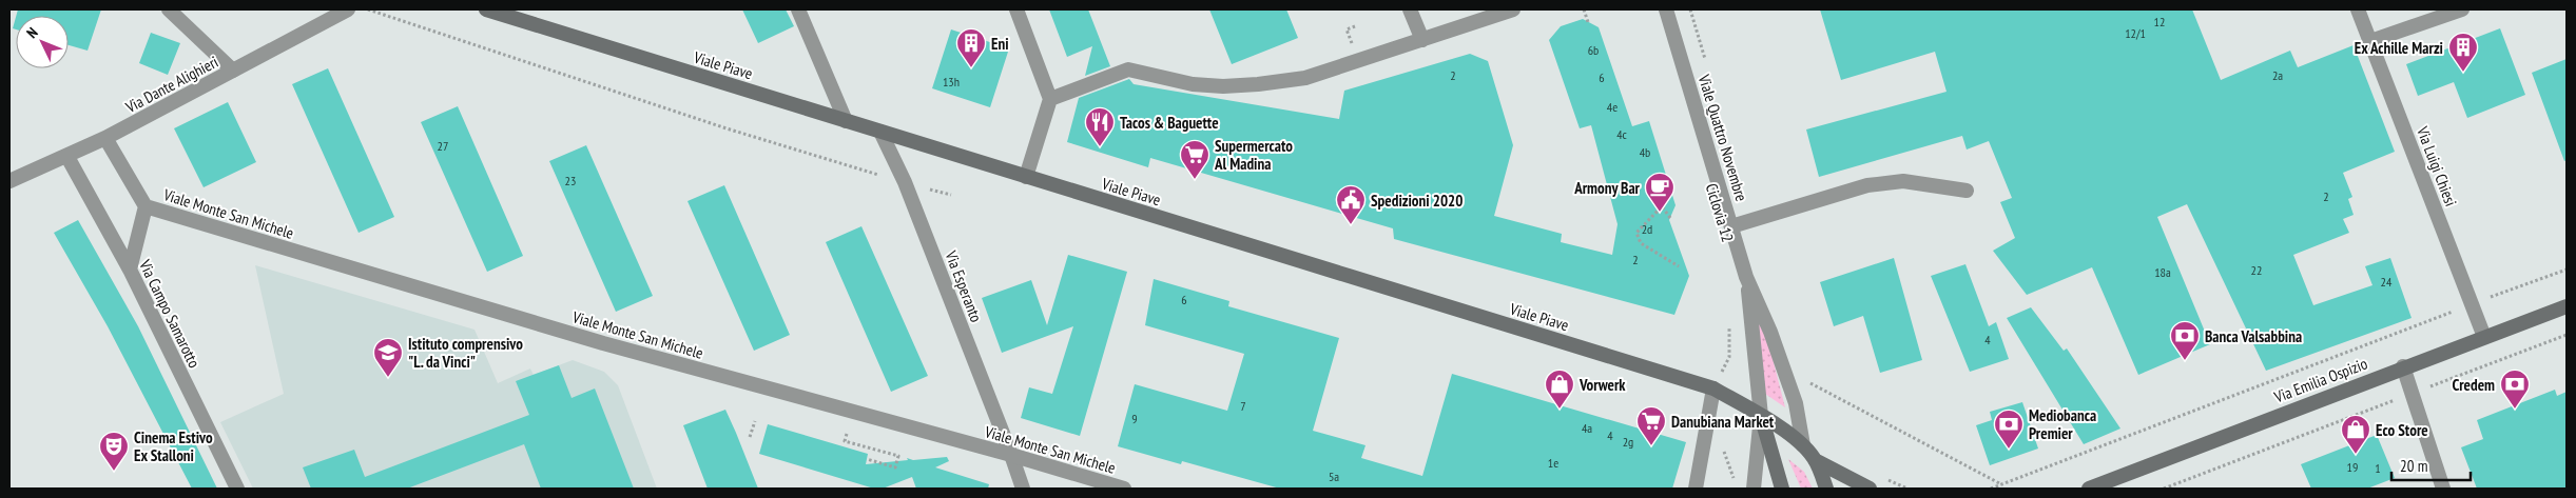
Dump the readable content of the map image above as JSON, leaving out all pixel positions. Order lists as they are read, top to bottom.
{
  "streets": {
    "main road": ["Viale Piave", "Via Emilia Ospizio"],
    "street": [
      "Via Dante Alighieri",
      "Viale Quattro Novembre",
      "Via Luigi Chiesi",
      "Viale Monte San Michele",
      "Via Esperanto",
      "Via Campo Samarotto"
    ]
  },
  "crossings": [
    ["Viale Piave", "Viale Quattro Novembre"],
    ["Viale Piave", "Via Esperanto"],
    ["Via Dante Alighieri", "Viale Monte San Michele"],
    ["Via Dante Alighieri", "Via Campo Samarotto"],
    ["Via Luigi Chiesi", "Via Emilia Ospizio"],
    ["Viale Monte San Michele", "Via Esperanto"],
    ["Viale Monte San Michele", "Via Campo Samarotto"]
  ],
  "places": {
    "building": ["Eni", "Ex Achille Marzi"],
    "restaurant": ["Tacos & Baguette"],
    "supermarket": ["Supermercato Al Madina", "Danubiana Market"],
    "cafe": ["Armony Bar"],
    "public building": ["Spedizioni 2020"],
    "bank": ["Banca Valsabbina", "Credem", "Mediobanca Premier"],
    "school or university": ["Istituto comprensivo \"L. da Vinci\""],
    "shop": ["Vorwerk", "Eco Store"],
    "theatre": ["Cinema Estivo Ex Stalloni"]
  },
  "house_numbers": [
    "12",
    "12/1",
    "6b",
    "2",
    "2a",
    "6",
    "13h",
    "4e",
    "4c",
    "27",
    "4b",
    "23",
    "2",
    "2d",
    "2",
    "22",
    "18a",
    "24",
    "6",
    "4",
    "7",
    "9",
    "4a",
    "4",
    "2g",
    "1e",
    "19",
    "1",
    "5a"
  ],
  "scale_bar": "20 m",
  "north": "top left"
}
